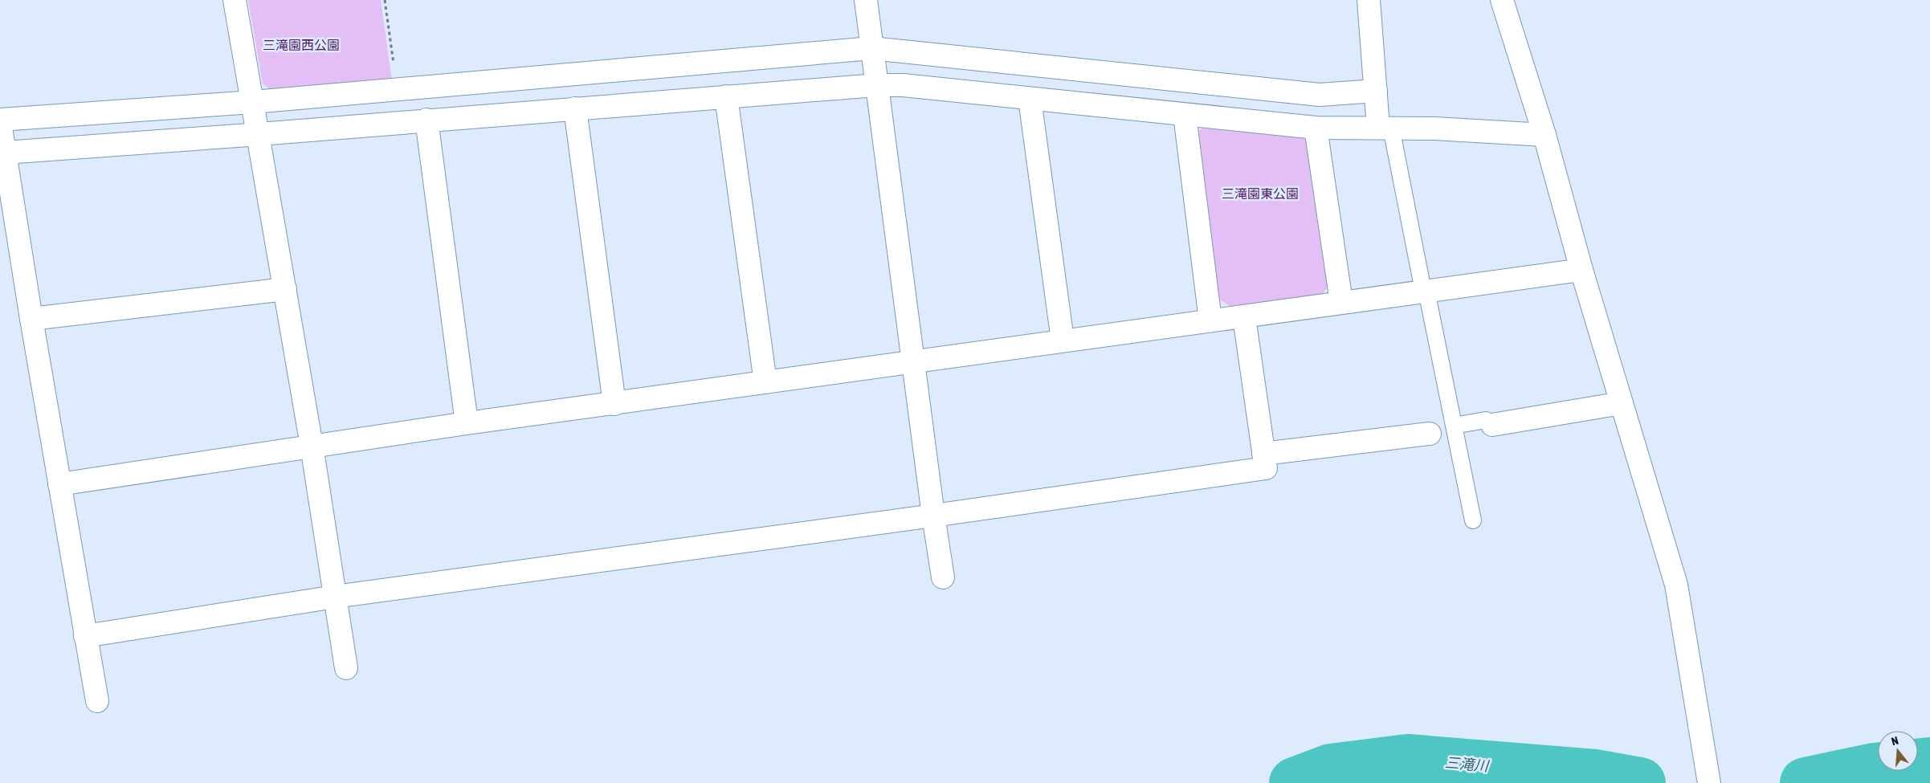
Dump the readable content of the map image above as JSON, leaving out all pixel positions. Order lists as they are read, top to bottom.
{
  "water": ["三滝川"],
  "parks": ["三滝園西公園", "三滝園東公園"],
  "north": "top"
}
